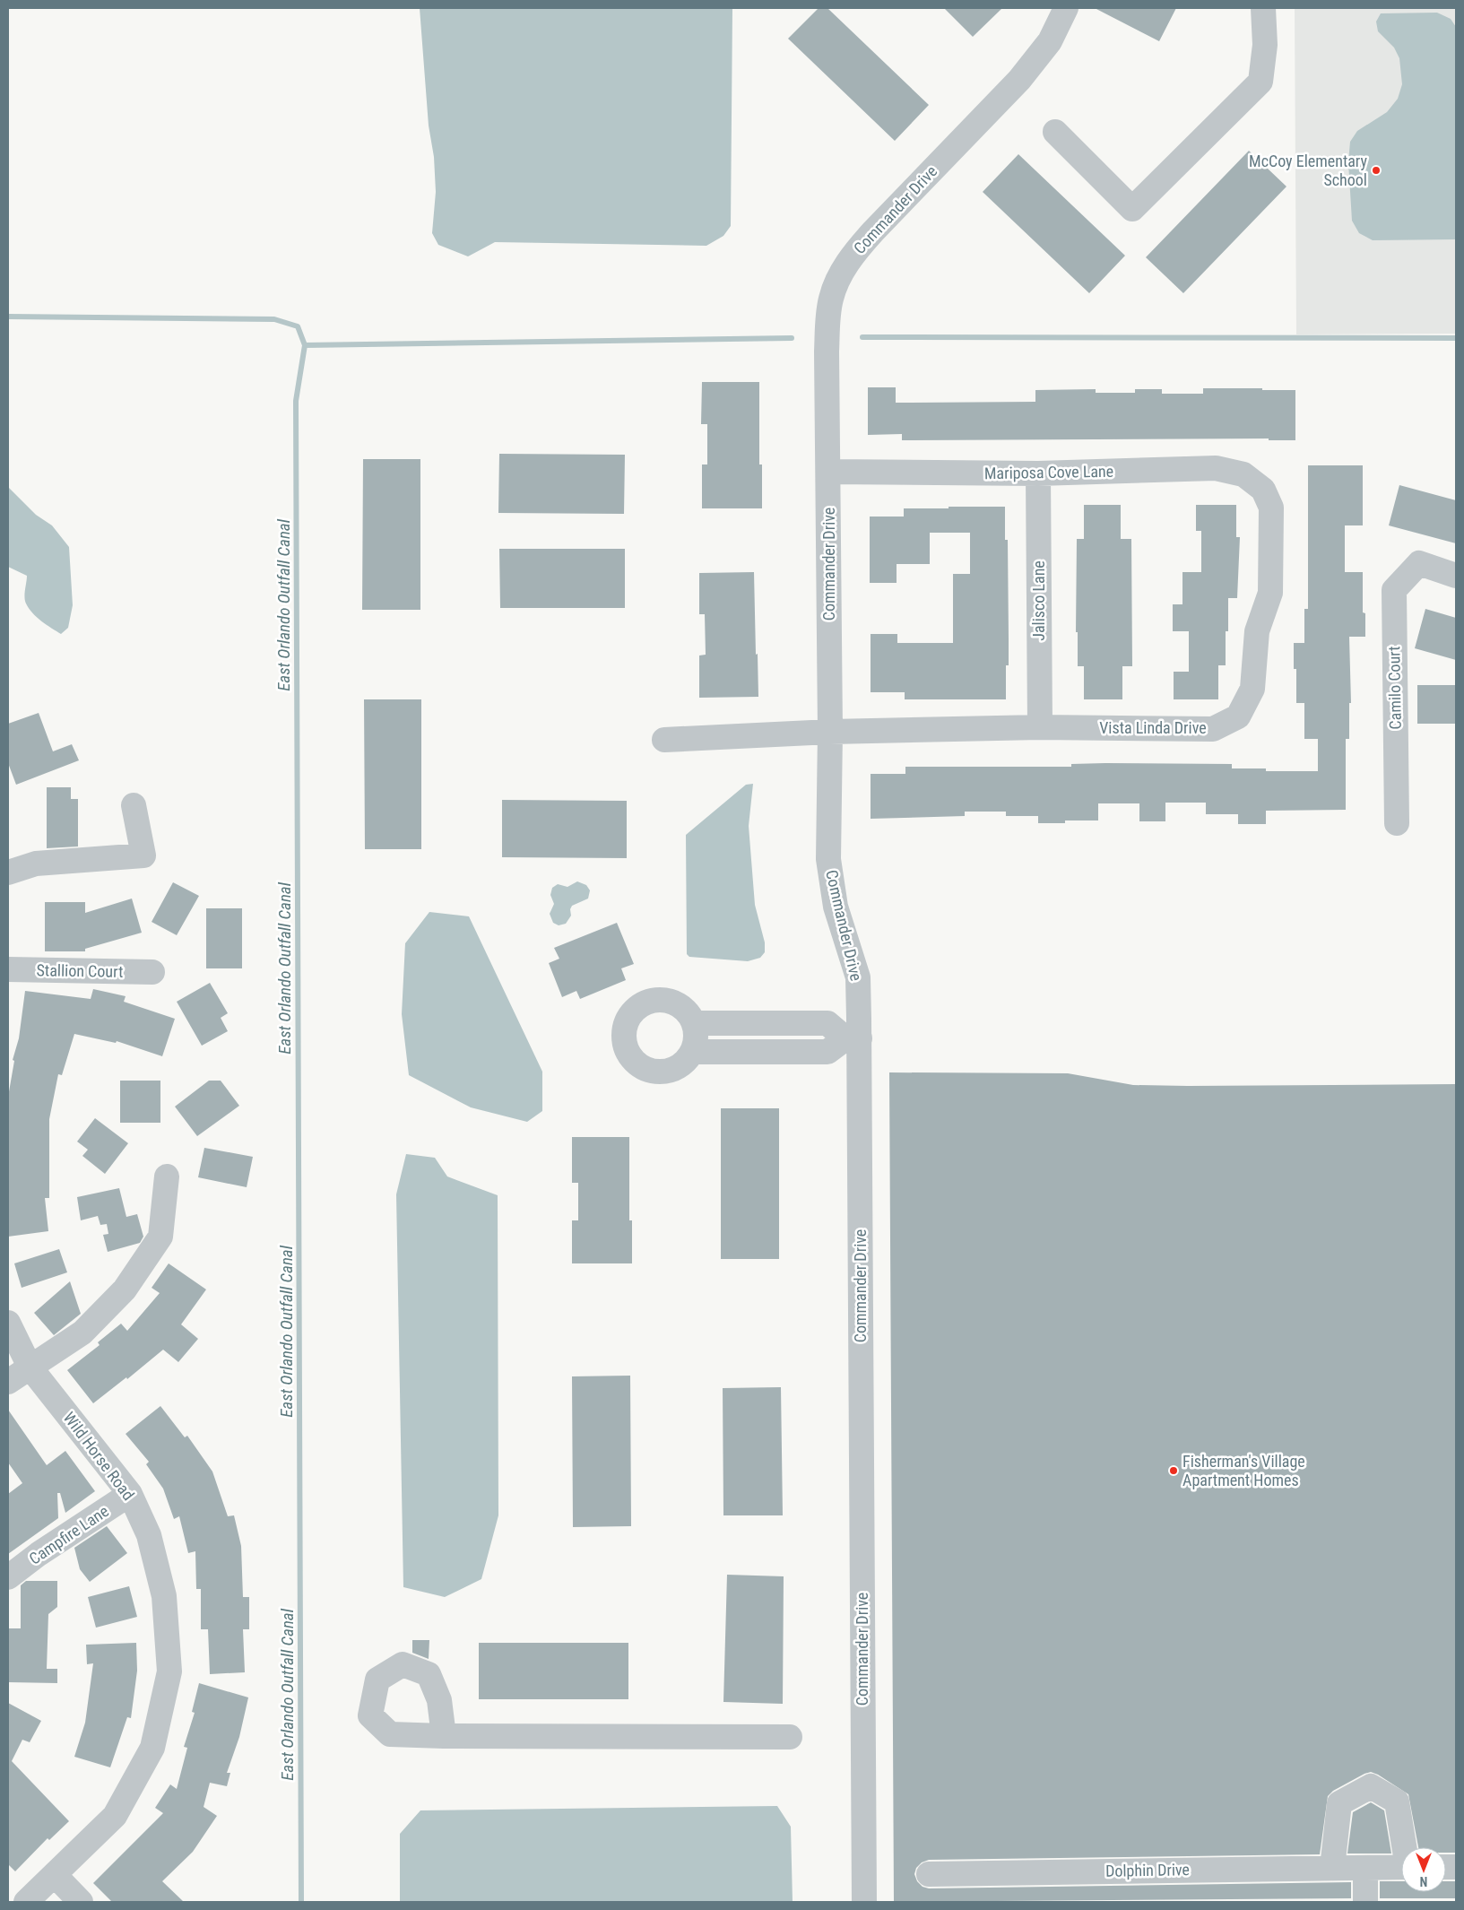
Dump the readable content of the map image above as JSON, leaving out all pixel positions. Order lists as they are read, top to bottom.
{
  "streets": {
    "street": [
      "Commander Drive",
      "Mariposa Cove Lane",
      "Jalisco Lane",
      "Camilo Court",
      "Vista Linda Drive",
      "Stallion Court",
      "Wild Horse Road",
      "Campfire Lane",
      "Dolphin Drive"
    ]
  },
  "crossings": [
    ["Commander Drive", "Mariposa Cove Lane"],
    ["Commander Drive", "Vista Linda Drive"],
    ["Mariposa Cove Lane", "Jalisco Lane"],
    ["Mariposa Cove Lane", "Vista Linda Drive"],
    ["Jalisco Lane", "Vista Linda Drive"],
    ["Wild Horse Road", "Campfire Lane"]
  ],
  "water": ["East Orlando Outfall Canal"],
  "places": ["McCoy Elementary School", "Fisherman's Village Apartment Homes"],
  "north": "bottom"
}
